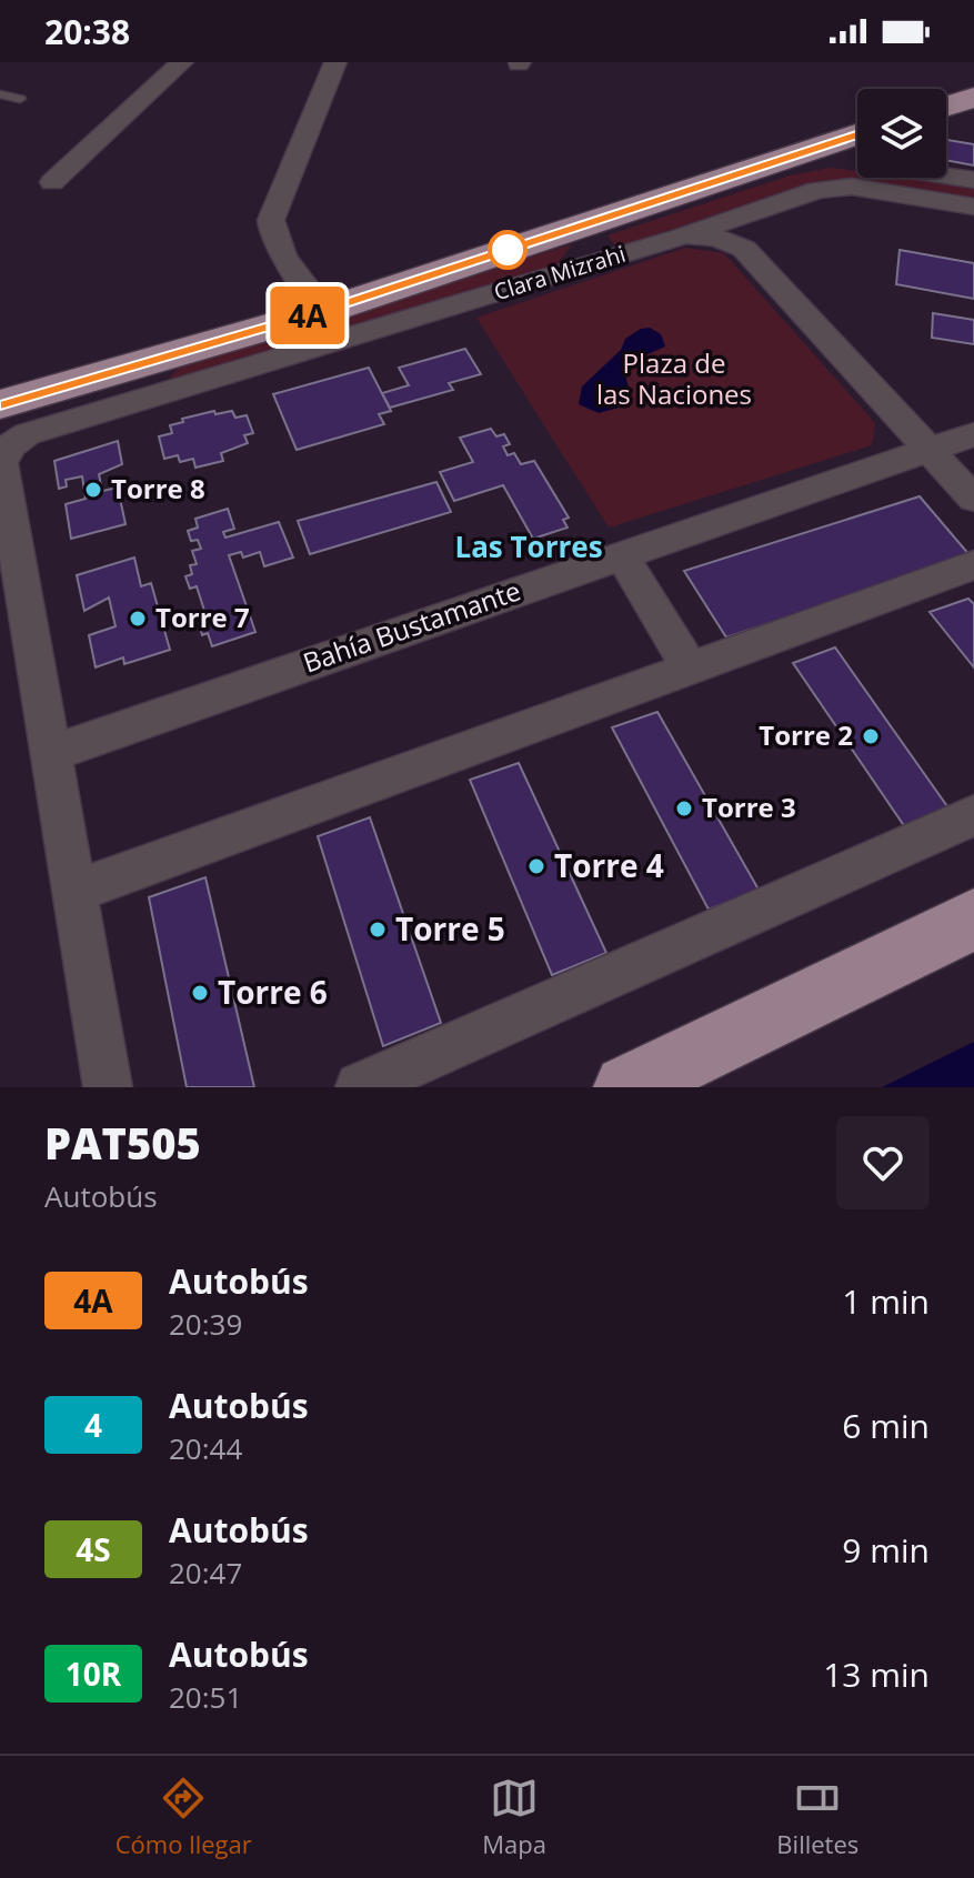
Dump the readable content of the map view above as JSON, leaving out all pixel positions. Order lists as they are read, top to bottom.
{
  "streets": {
    "street": ["Clara Mizrahi", "Bahía Bustamante"]
  },
  "crossings": [
    ["Clara Mizrahi", "Bahía Bustamante"]
  ],
  "districts": ["Las Torres"],
  "parks": ["Plaza de las Naciones"],
  "places": [
    "Torre 8",
    "Torre 7",
    "Torre 2",
    "Torre 3",
    "Torre 4",
    "Torre 5",
    "Torre 6"
  ],
  "lines": ["bus line 4A"],
  "page": {
    "status": "20:38",
    "on_map": "4A",
    "heading": ["PAT505", "Autobús"],
    "list": [
      {
        "mark": "4A",
        "name": "Autobús",
        "note": "20:39",
        "value": "1 min"
      },
      {
        "mark": "4",
        "name": "Autobús",
        "note": "20:44",
        "value": "6 min"
      },
      {
        "mark": "4S",
        "name": "Autobús",
        "note": "20:47",
        "value": "9 min"
      },
      {
        "mark": "10R",
        "name": "Autobús",
        "note": "20:51",
        "value": "13 min"
      }
    ],
    "tabs": ["Cómo llegar", "Mapa", "Billetes"]
  }
}
